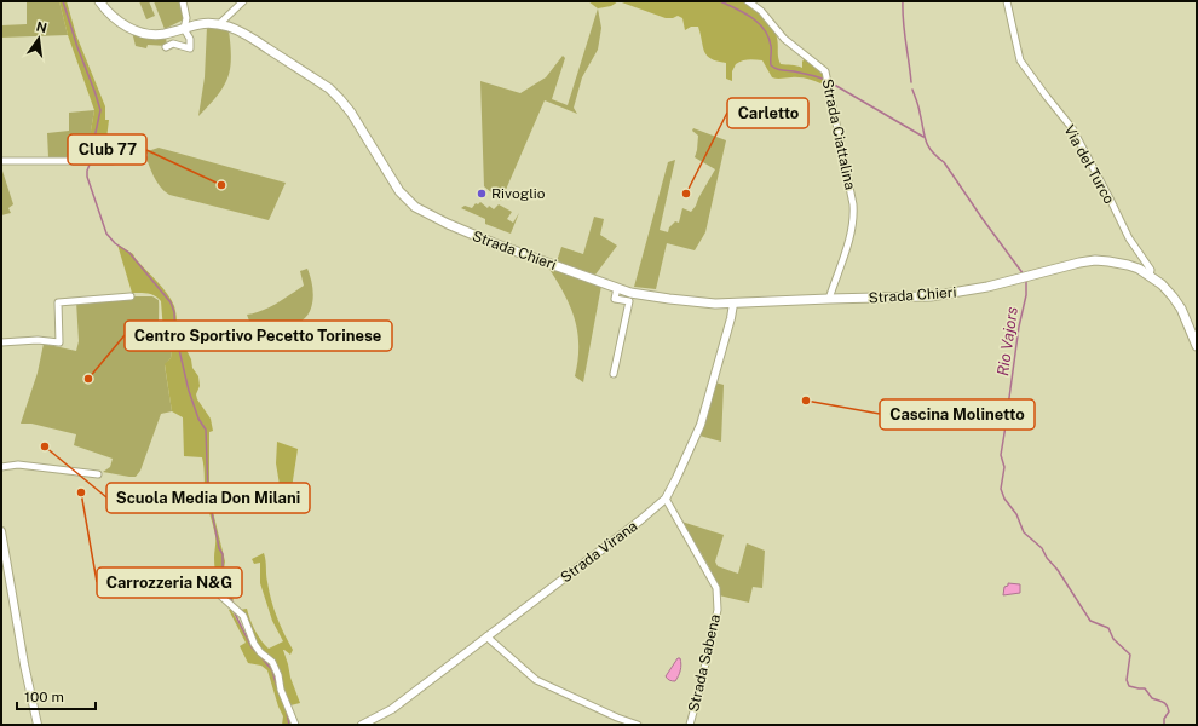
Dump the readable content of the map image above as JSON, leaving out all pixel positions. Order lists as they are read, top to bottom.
{
  "streets": {
    "main road": ["Strada Chieri"],
    "street": [
      "Strada Ciattalina",
      "Via del Turco",
      "Strada Virana",
      "Strada Sabena"
    ]
  },
  "crossings": [
    ["Strada Ciattalina", "Strada Chieri"],
    ["Via del Turco", "Strada Chieri"],
    ["Strada Chieri", "Strada Virana"],
    ["Strada Virana", "Strada Sabena"]
  ],
  "water": ["Rio Vajors"],
  "places": [
    "Club 77",
    "Rivoglio",
    "Carletto",
    "Centro Sportivo Pecetto Torinese",
    "Cascina Molinetto",
    "Scuola Media Don Milani",
    "Carrozzeria N&G"
  ],
  "scale_bar": "100 m",
  "north": "top"
}
